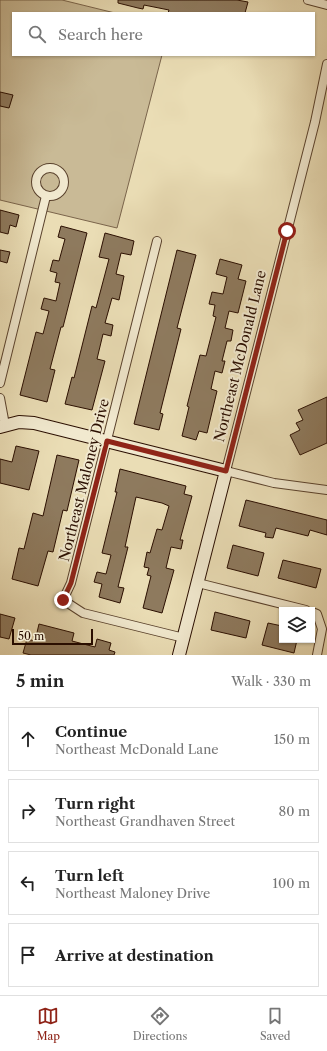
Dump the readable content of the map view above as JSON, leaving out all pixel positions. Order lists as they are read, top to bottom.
{
  "streets": {
    "street": ["Northeast McDonald Lane", "Northeast Maloney Drive"]
  },
  "crossings": [
    ["Northeast McDonald Lane", "Northeast Maloney Drive"]
  ],
  "scale_bar": "50 m",
  "page": {
    "search": "Search here",
    "scale": "50 m",
    "heading": ["5 min", "Walk · 330 m"],
    "list": [
      ["Continue", "Northeast McDonald Lane", "150 m"],
      ["Turn right", "Northeast Grandhaven Street", "80 m"],
      ["Turn left", "Northeast Maloney Drive", "100 m"],
      "Arrive at destination"
    ],
    "nav": ["Map", "Directions", "Saved"]
  }
}
